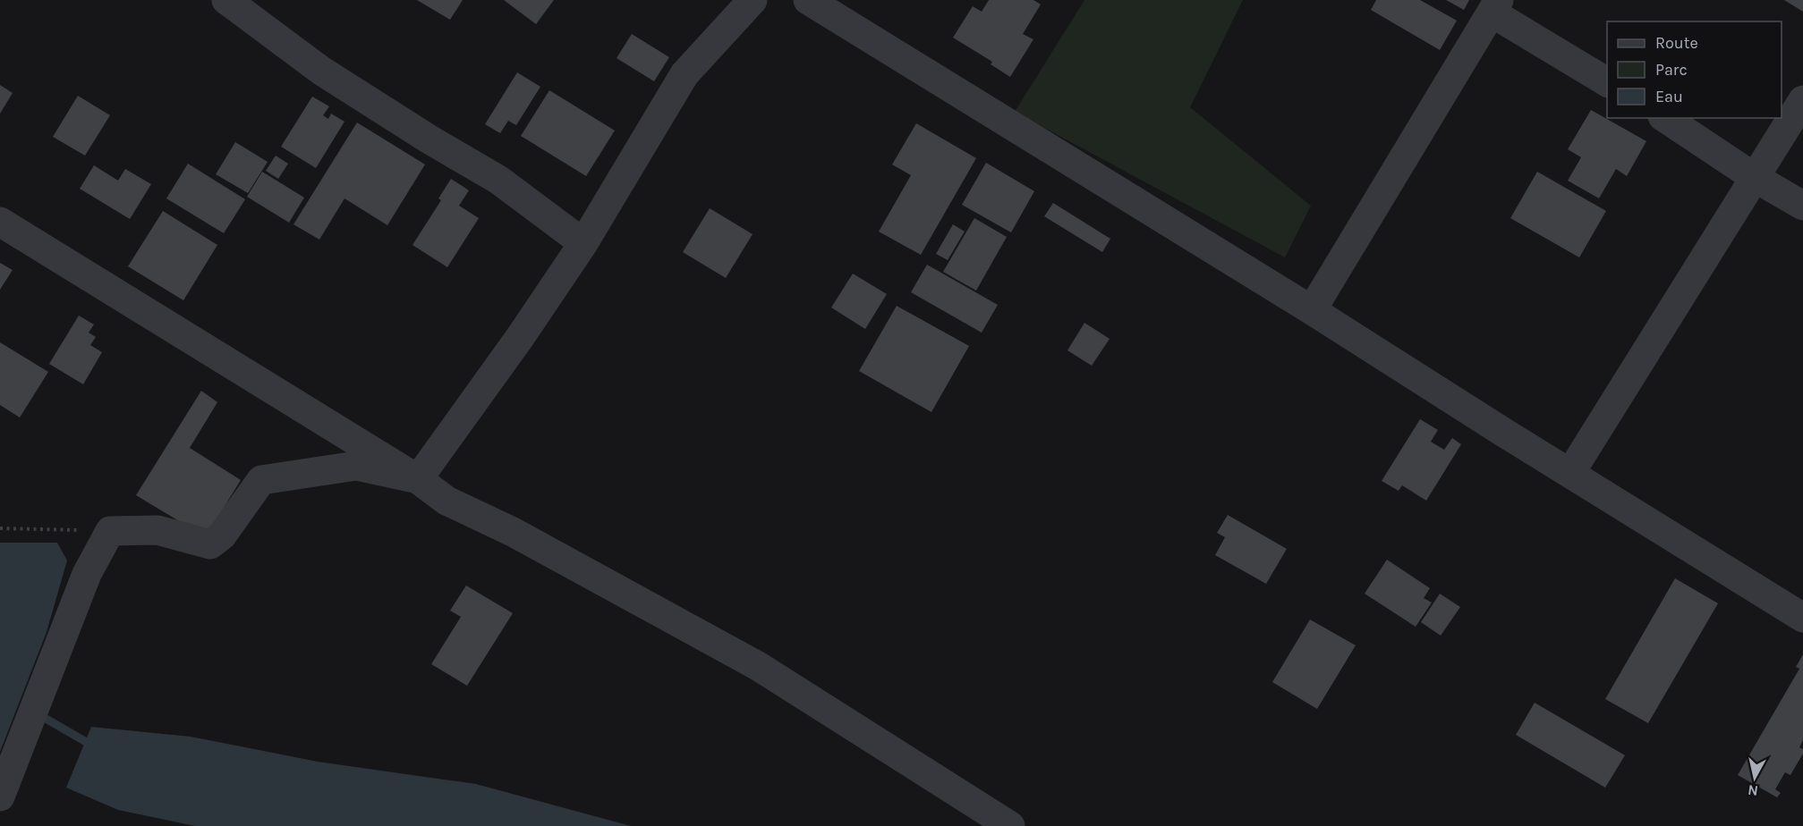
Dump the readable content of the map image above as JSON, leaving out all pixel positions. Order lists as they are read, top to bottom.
{
  "legend": ["Route", "Parc", "Eau"],
  "north": "bottom"
}
